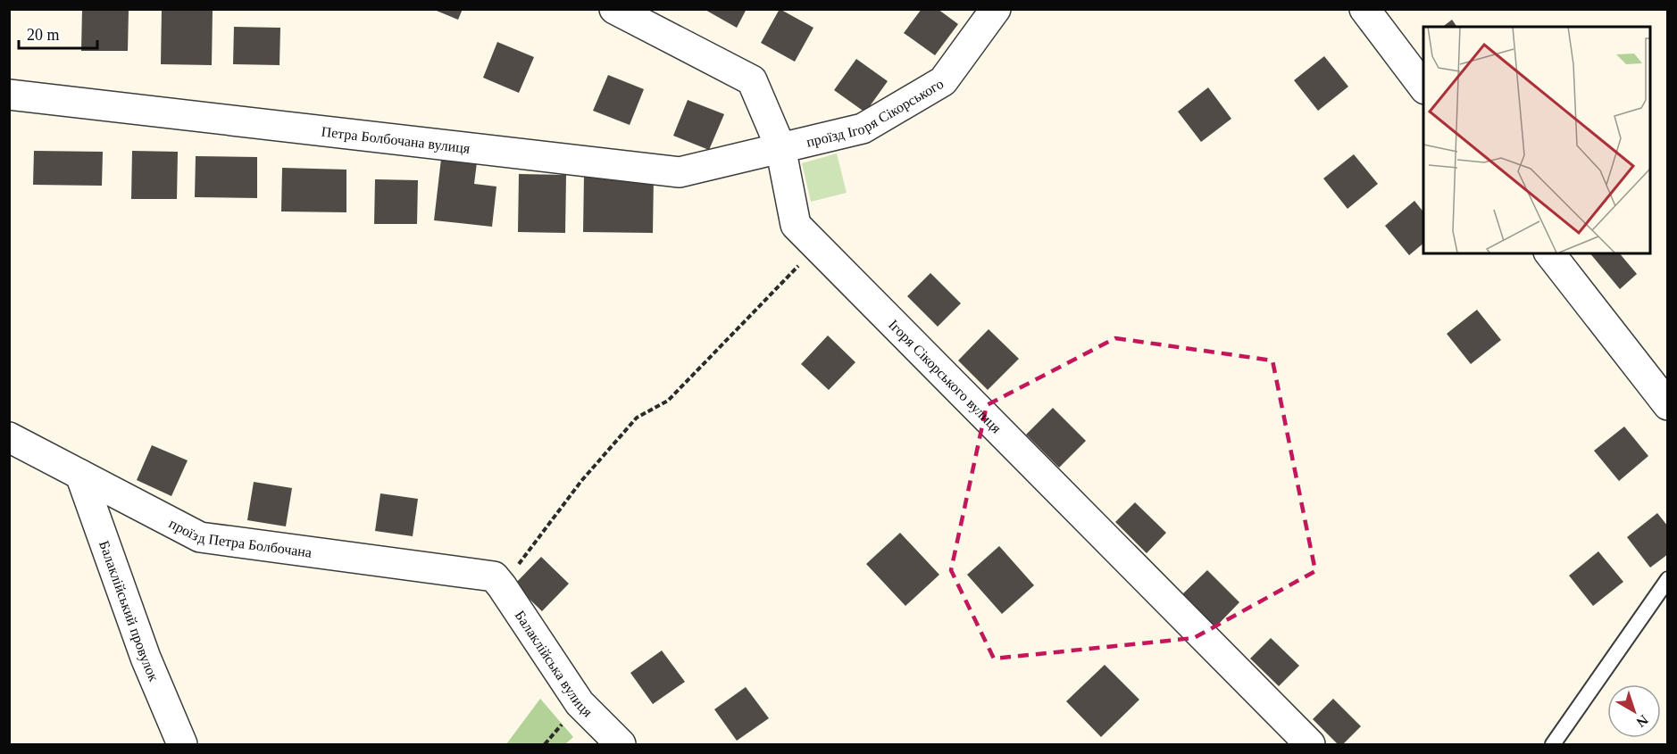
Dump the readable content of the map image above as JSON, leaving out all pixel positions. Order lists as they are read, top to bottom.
{
  "streets": {
    "street": [
      "проїзд Ігоря Сікорського",
      "Петра Болбочана вулиця",
      "Ігоря Сікорського вулиця",
      "проїзд Петра Болбочана",
      "Балаклійський провулок",
      "Балаклійська вулиця"
    ]
  },
  "crossings": [
    ["проїзд Ігоря Сікорського", "Петра Болбочана вулиця"],
    ["проїзд Ігоря Сікорського", "Ігоря Сікорського вулиця"],
    ["Петра Болбочана вулиця", "Ігоря Сікорського вулиця"],
    ["проїзд Петра Болбочана", "Балаклійський провулок"],
    ["проїзд Петра Болбочана", "Балаклійська вулиця"]
  ],
  "scale_bar": "20 m",
  "north": "bottom right"
}
